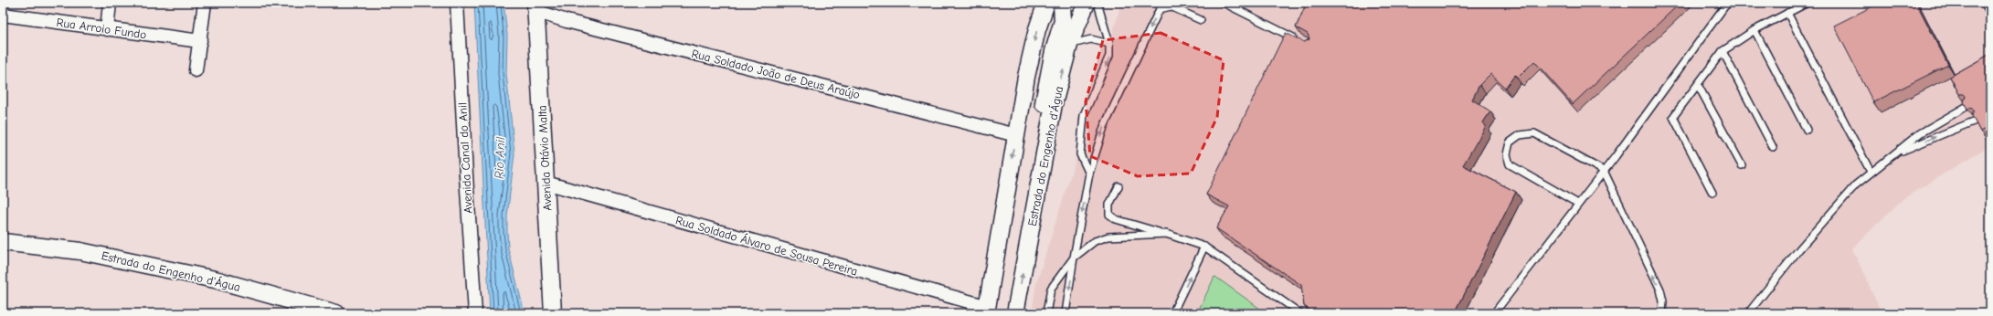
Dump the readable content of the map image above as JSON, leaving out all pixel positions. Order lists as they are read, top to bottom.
{
  "streets": {
    "street": [
      "Rua Arroio Fundo",
      "Rua Soldado João de Deus Araújo",
      "Estrada do Engenho d'Água",
      "Avenida Canal do Anil",
      "Avenida Otávio Malta",
      "Rua Soldado Álvaro de Sousa Pereira"
    ]
  },
  "crossings": [
    ["Rua Soldado João de Deus Araújo", "Avenida Otávio Malta"],
    ["Avenida Otávio Malta", "Rua Soldado Álvaro de Sousa Pereira"]
  ],
  "water": ["Rio Anil"]
}
